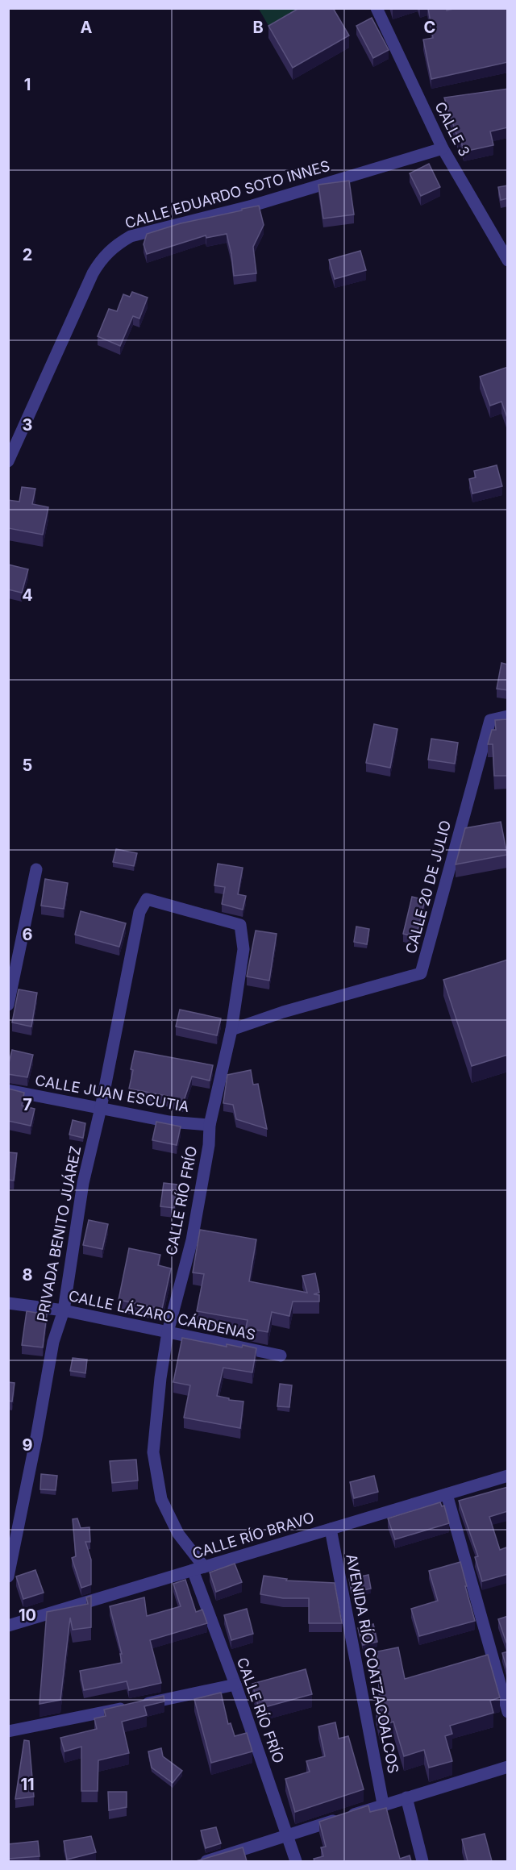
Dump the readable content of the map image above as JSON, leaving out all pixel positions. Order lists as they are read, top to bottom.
{
  "streets": {
    "street": [
      "CALLE 3",
      "CALLE EDUARDO SOTO INNES",
      "CALLE 20 DE JULIO",
      "CALLE JUAN ESCUTIA",
      "CALLE RÍO FRÍO",
      "PRIVADA BENITO JUÁREZ",
      "CALLE LÁZARO CÁRDENAS",
      "CALLE RÍO BRAVO",
      "AVENIDA RÍO COATZACOALCOS"
    ]
  },
  "crossings": [
    ["CALLE 3", "CALLE EDUARDO SOTO INNES"],
    ["CALLE 20 DE JULIO", "CALLE RÍO FRÍO"],
    ["CALLE JUAN ESCUTIA", "CALLE RÍO FRÍO"],
    ["CALLE JUAN ESCUTIA", "PRIVADA BENITO JUÁREZ"],
    ["CALLE RÍO FRÍO", "PRIVADA BENITO JUÁREZ"],
    ["CALLE RÍO FRÍO", "CALLE LÁZARO CÁRDENAS"],
    ["CALLE RÍO FRÍO", "CALLE RÍO BRAVO"],
    ["PRIVADA BENITO JUÁREZ", "CALLE LÁZARO CÁRDENAS"],
    ["CALLE RÍO BRAVO", "AVENIDA RÍO COATZACOALCOS"]
  ],
  "grid": {
    "columns": ["A", "B", "C"],
    "rows": [
      "1",
      "2",
      "3",
      "4",
      "5",
      "6",
      "7",
      "8",
      "9",
      "10",
      "11"
    ]
  }
}
